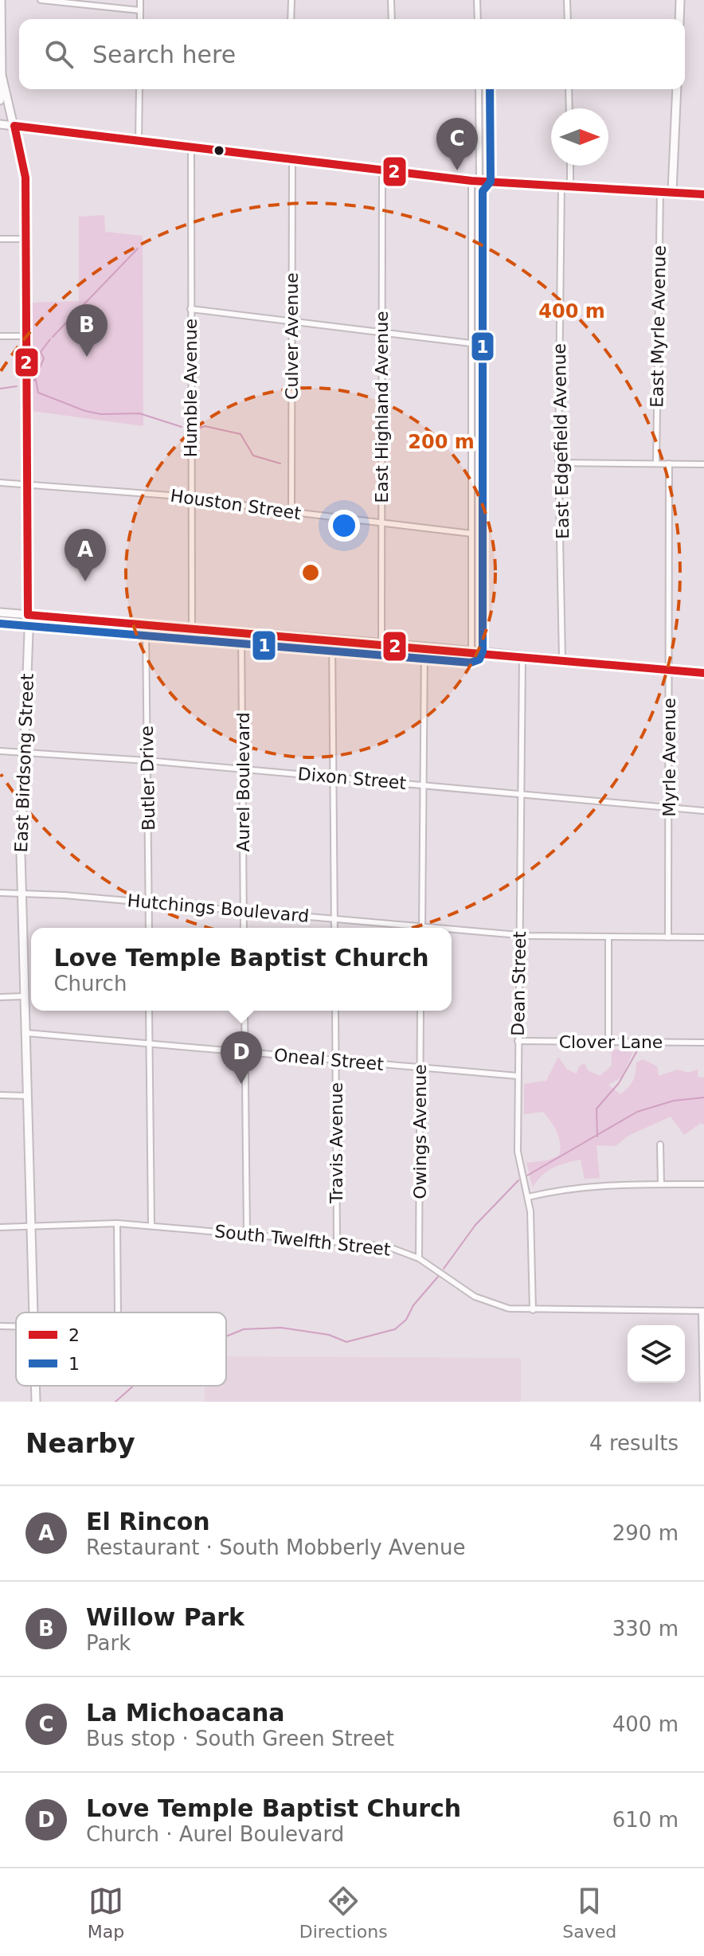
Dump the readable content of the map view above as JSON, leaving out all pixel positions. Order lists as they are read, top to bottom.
{
  "streets": {
    "street": [
      "East Myrle Avenue",
      "Culver Avenue",
      "Humble Avenue",
      "East Highland Avenue",
      "East Edgefield Avenue",
      "Houston Street",
      "Myrle Avenue",
      "East Birdsong Street",
      "Butler Drive",
      "Dixon Street",
      "Aurel Boulevard",
      "Hutchings Boulevard",
      "Dean Street",
      "Clover Lane",
      "Oneal Street",
      "Owings Avenue",
      "Travis Avenue",
      "South Twelfth Street"
    ]
  },
  "crossings": [
    ["Culver Avenue", "Houston Street"],
    ["Humble Avenue", "Houston Street"],
    ["East Highland Avenue", "Houston Street"],
    ["Houston Street", "East Birdsong Street"],
    ["Myrle Avenue", "Dixon Street"],
    ["Myrle Avenue", "Hutchings Boulevard"],
    ["East Birdsong Street", "Dixon Street"],
    ["East Birdsong Street", "Hutchings Boulevard"],
    ["East Birdsong Street", "Oneal Street"],
    ["East Birdsong Street", "South Twelfth Street"],
    ["Butler Drive", "Dixon Street"],
    ["Butler Drive", "Hutchings Boulevard"],
    ["Dixon Street", "Aurel Boulevard"],
    ["Dixon Street", "Dean Street"],
    ["Aurel Boulevard", "Hutchings Boulevard"],
    ["Hutchings Boulevard", "Dean Street"],
    ["Dean Street", "Clover Lane"],
    ["Dean Street", "Oneal Street"],
    ["Dean Street", "South Twelfth Street"],
    ["Oneal Street", "Owings Avenue"],
    ["Oneal Street", "Travis Avenue"],
    ["Owings Avenue", "South Twelfth Street"],
    ["Travis Avenue", "South Twelfth Street"]
  ],
  "lines": ["transit line 1", "transit line 2"],
  "legend": ["2", "1"],
  "north": "right",
  "page": {
    "search": "Search here",
    "pins": [
      "C",
      "B",
      "A",
      "D"
    ],
    "popup": ["Love Temple Baptist Church", "Church"],
    "heading": ["Nearby", "4 results"],
    "list": [
      {
        "mark": "A",
        "name": "El Rincon",
        "note": "Restaurant · South Mobberly Avenue",
        "value": "290 m"
      },
      {
        "mark": "B",
        "name": "Willow Park",
        "note": "Park",
        "value": "330 m"
      },
      {
        "mark": "C",
        "name": "La Michoacana",
        "note": "Bus stop · South Green Street",
        "value": "400 m"
      },
      {
        "mark": "D",
        "name": "Love Temple Baptist Church",
        "note": "Church · Aurel Boulevard",
        "value": "610 m"
      }
    ],
    "nav": ["Map", "Directions", "Saved"]
  },
  "rings": ["400 m", "200 m"]
}
